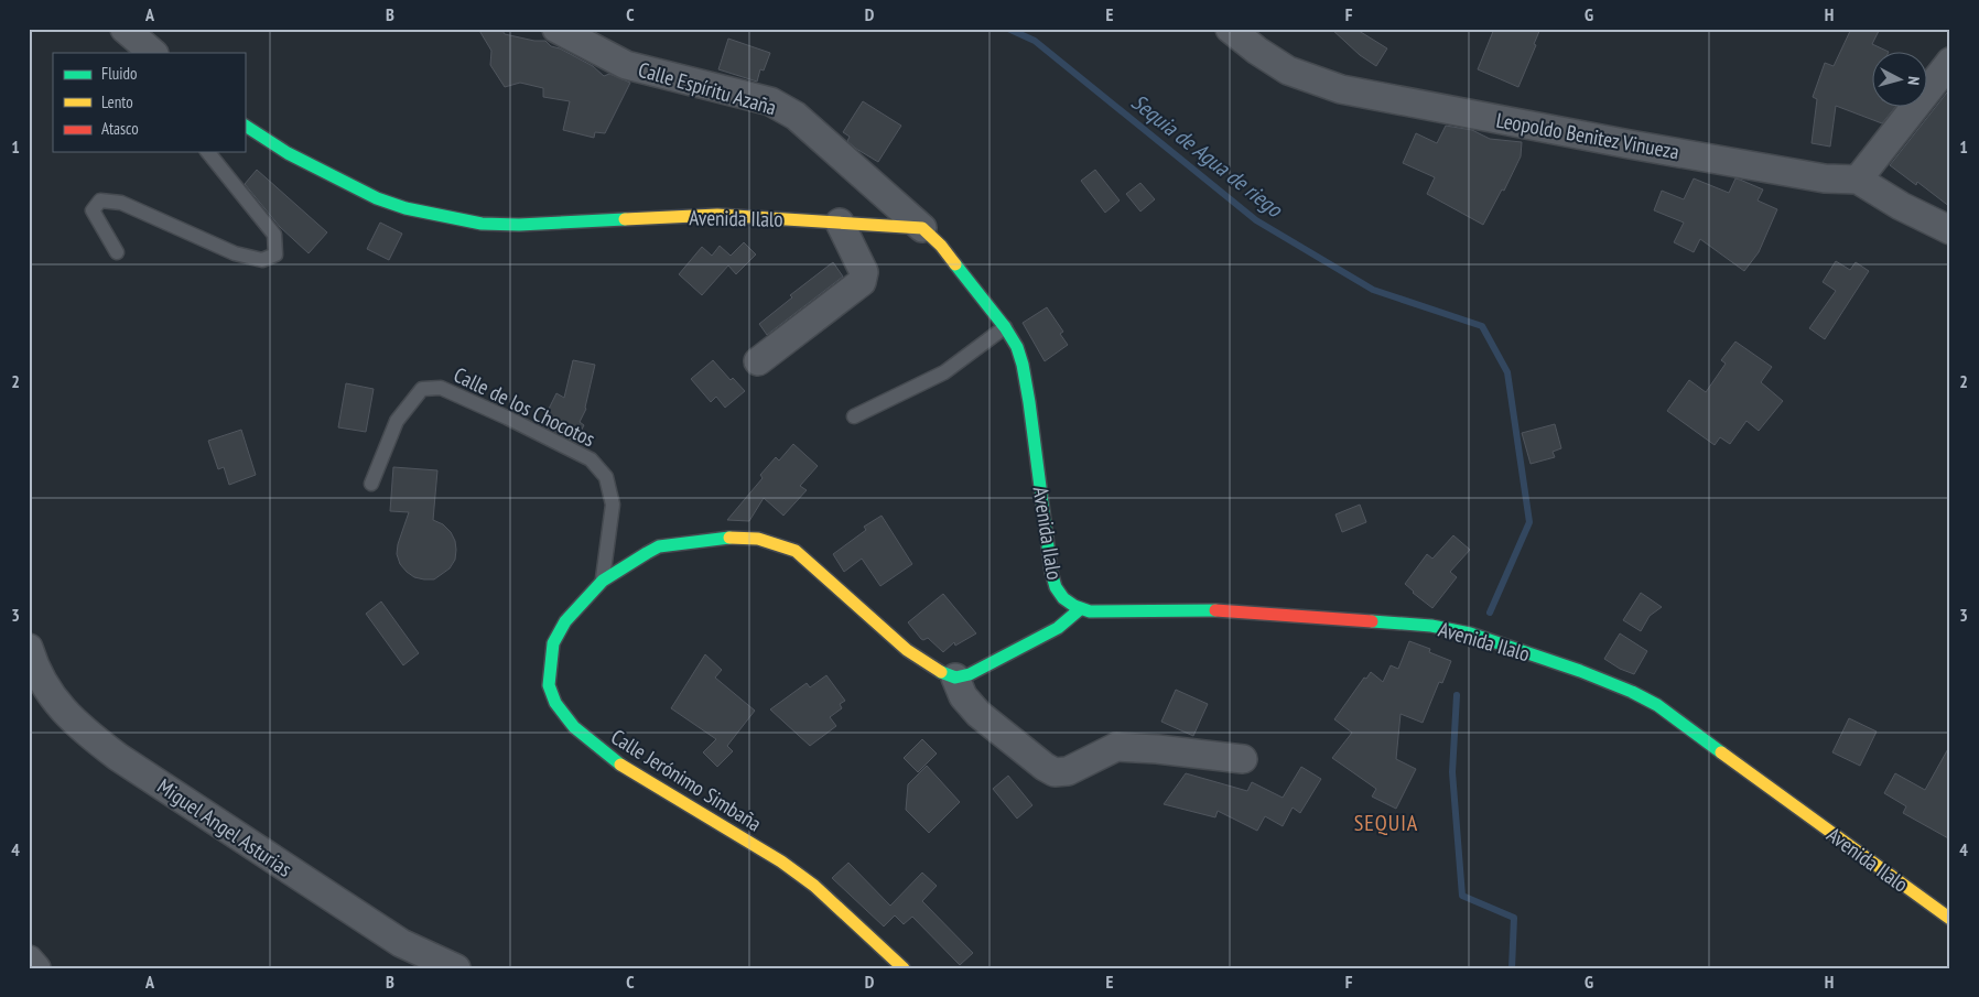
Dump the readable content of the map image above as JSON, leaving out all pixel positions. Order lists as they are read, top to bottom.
{
  "streets": {
    "street": [
      "Calle Espíritu Azaña",
      "Leopoldo Benitez Vinueza",
      "Avenida Ilalo",
      "Calle Jerónimo Simbaña",
      "Miguel Angel Asturias"
    ],
    "lane": ["Calle de los Chocotos"]
  },
  "crossings": [
    ["Calle Espíritu Azaña", "Avenida Ilalo"],
    ["Calle de los Chocotos", "Calle Jerónimo Simbaña"]
  ],
  "districts": ["SEQUIA"],
  "water": ["Sequia de Agua de riego"],
  "legend": ["Fluido", "Lento", "Atasco"],
  "north": "right",
  "grid": {
    "columns": [
      "A",
      "B",
      "C",
      "D",
      "E",
      "F",
      "G",
      "H"
    ],
    "rows": [
      "1",
      "2",
      "3",
      "4"
    ]
  }
}
